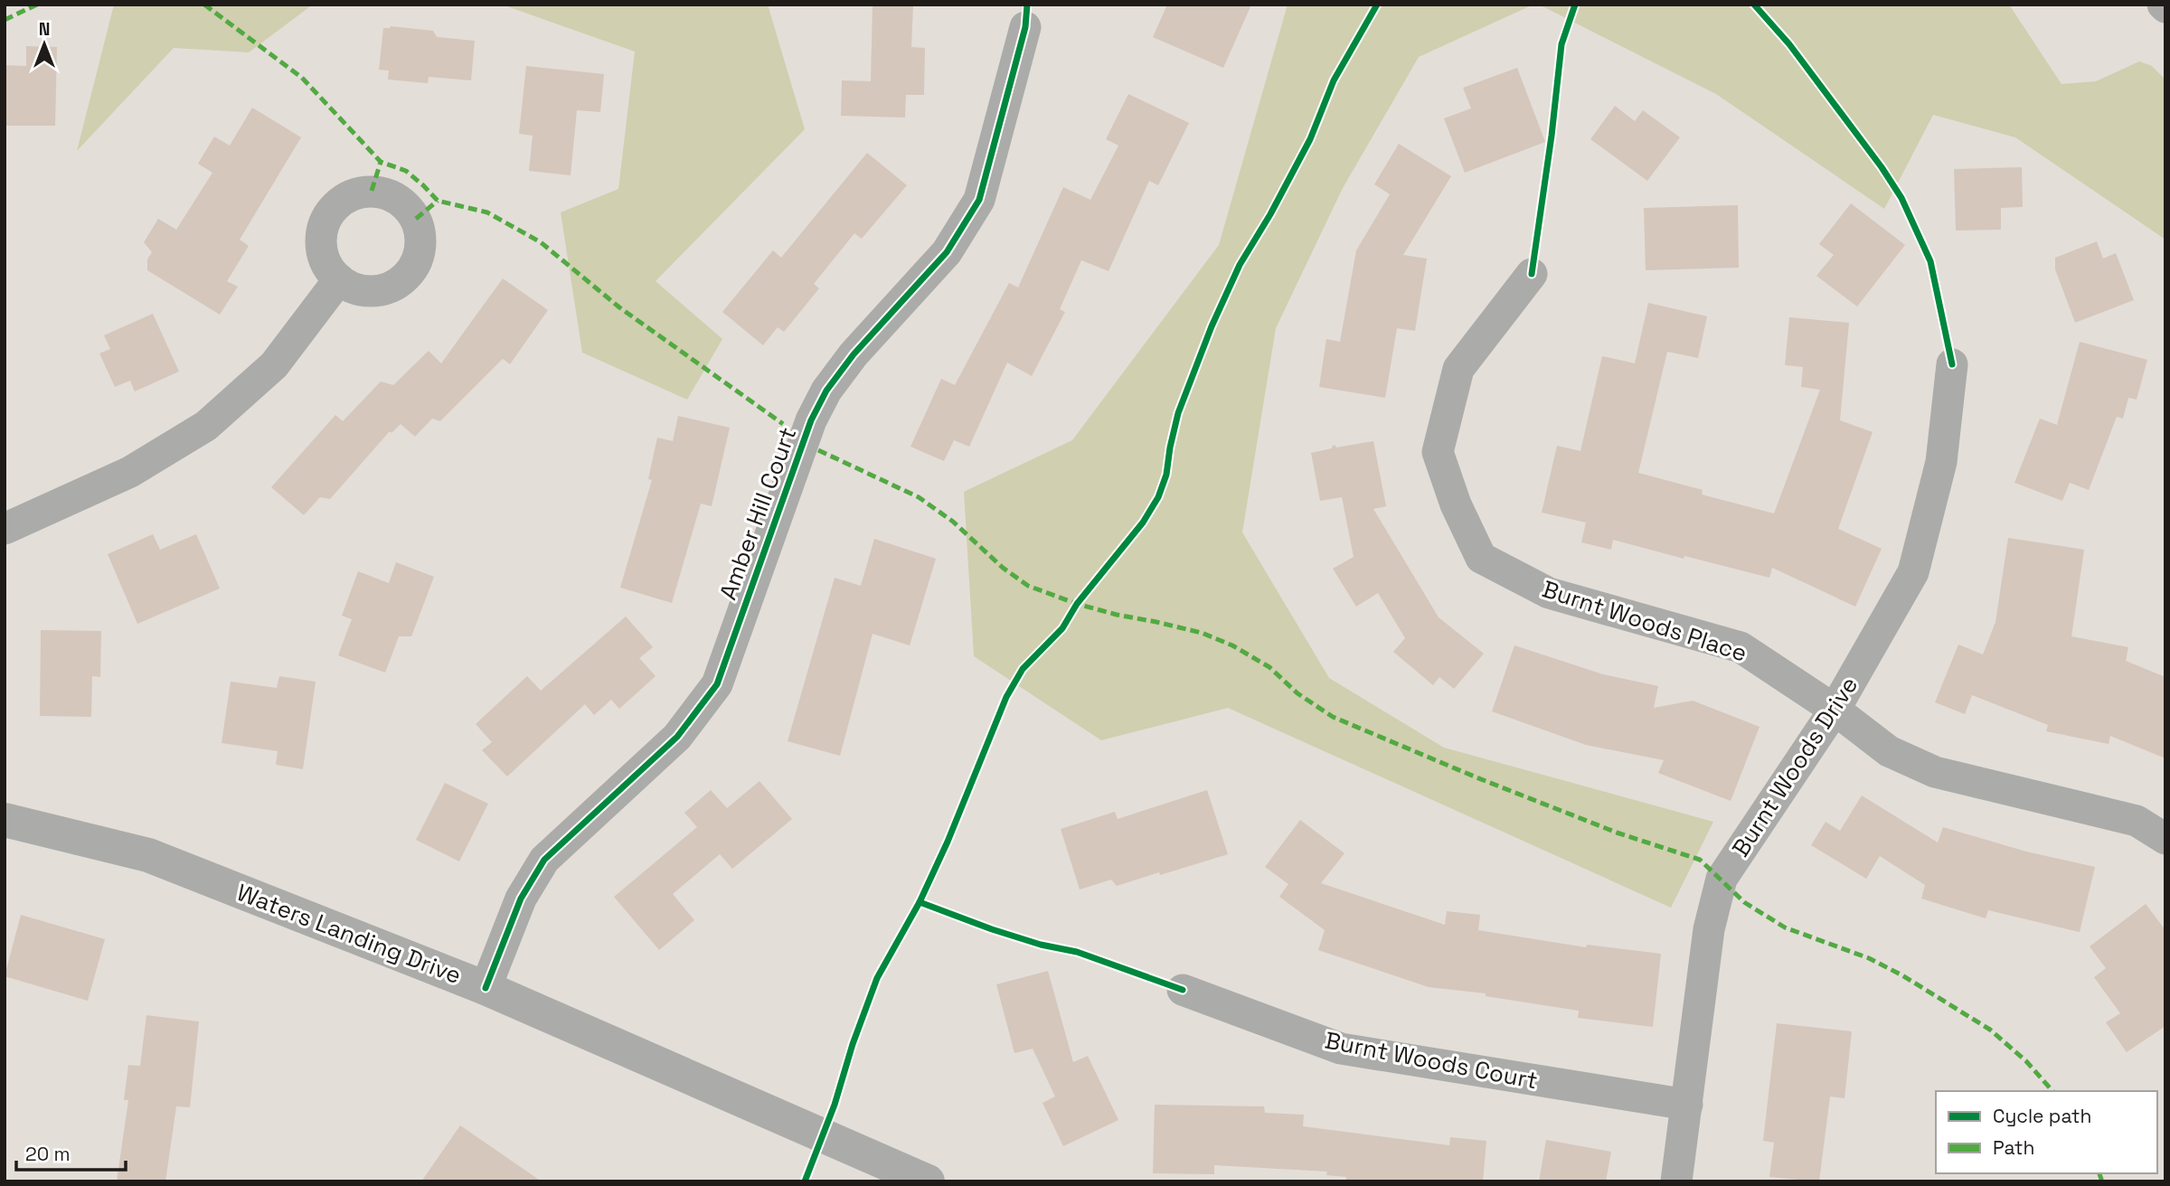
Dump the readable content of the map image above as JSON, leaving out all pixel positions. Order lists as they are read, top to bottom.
{
  "streets": {
    "street": [
      "Amber Hill Court",
      "Burnt Woods Place",
      "Burnt Woods Drive",
      "Waters Landing Drive",
      "Burnt Woods Court"
    ]
  },
  "crossings": [
    ["Amber Hill Court", "Waters Landing Drive"],
    ["Burnt Woods Place", "Burnt Woods Drive"],
    ["Burnt Woods Drive", "Burnt Woods Court"]
  ],
  "legend": ["Cycle path", "Path"],
  "scale_bar": "20 m",
  "north": "top"
}
